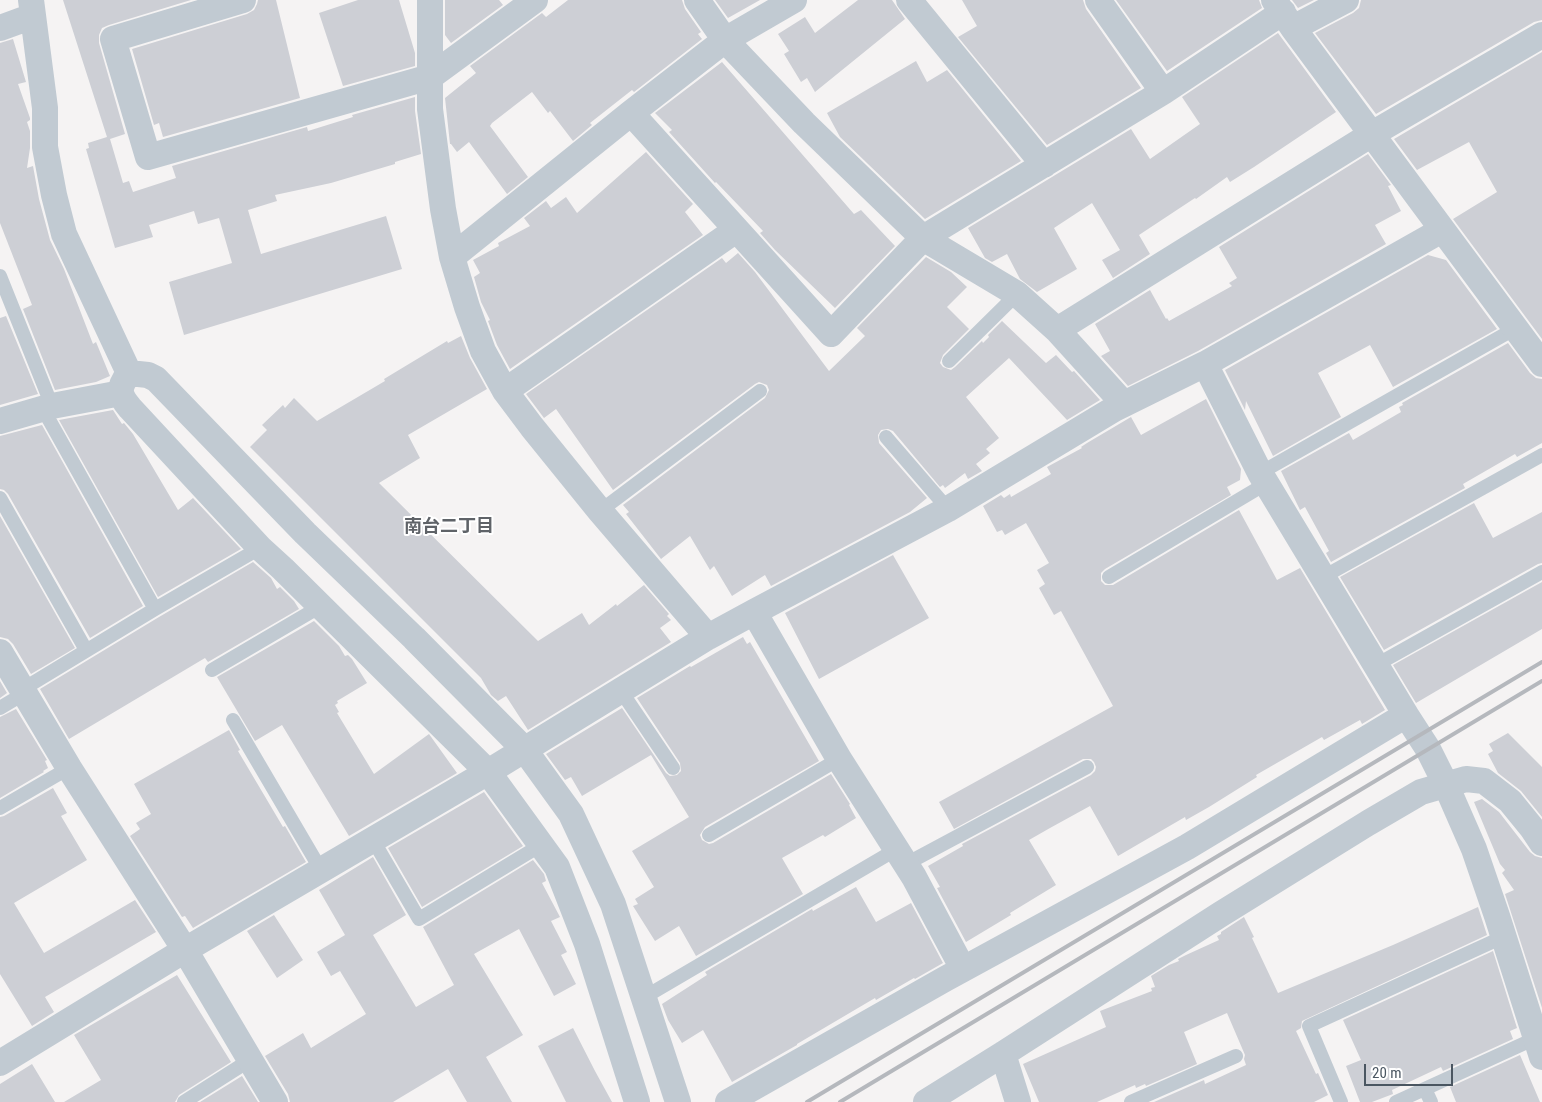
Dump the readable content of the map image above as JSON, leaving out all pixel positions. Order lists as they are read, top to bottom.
{
  "districts": ["南台二丁目"],
  "scale_bar": "20 m"
}
